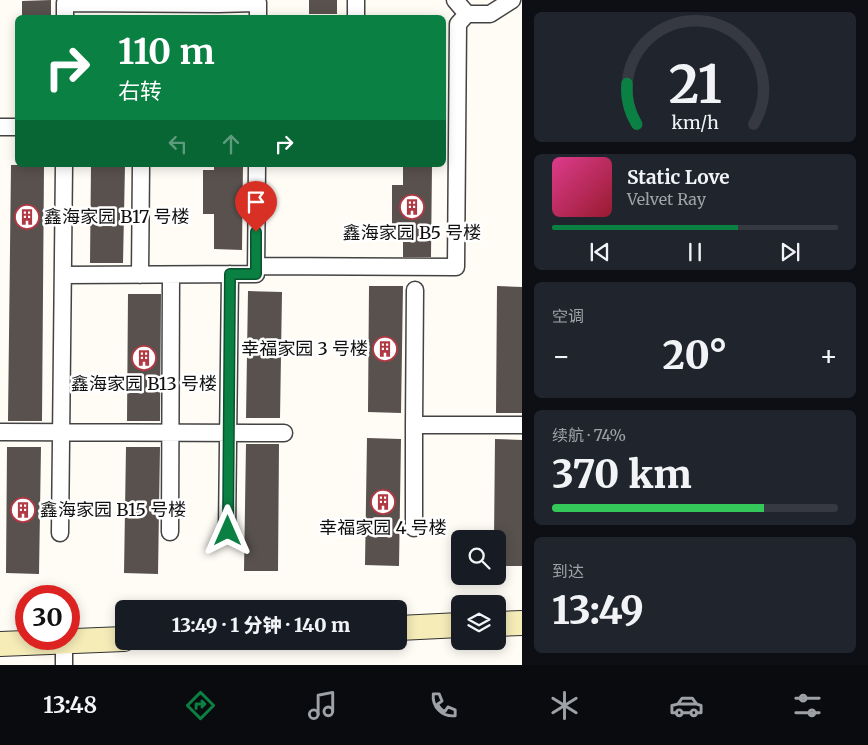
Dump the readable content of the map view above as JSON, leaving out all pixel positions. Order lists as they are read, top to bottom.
{
  "places": {
    "building": [
      "鑫海家园 B5 号楼",
      "鑫海家园 B17 号楼",
      "幸福家园 3 号楼",
      "鑫海家园 B13 号楼",
      "幸福家园 4 号楼",
      "鑫海家园 B15 号楼"
    ]
  },
  "page": {
    "turn": ["110 m", "右转"],
    "song": ["Static Love", "Velvet Ray"],
    "tile": [
      "空调",
      ["续航 · 74%", "370 km"],
      ["到达", "13:49"]
    ],
    "heat": ["−", "20°", "+"],
    "limit": "30",
    "trip": "13:49 · 1 分钟 · 140 m",
    "tabs": "13:48",
    "gauge": ["21", "km/h"]
  }
}
